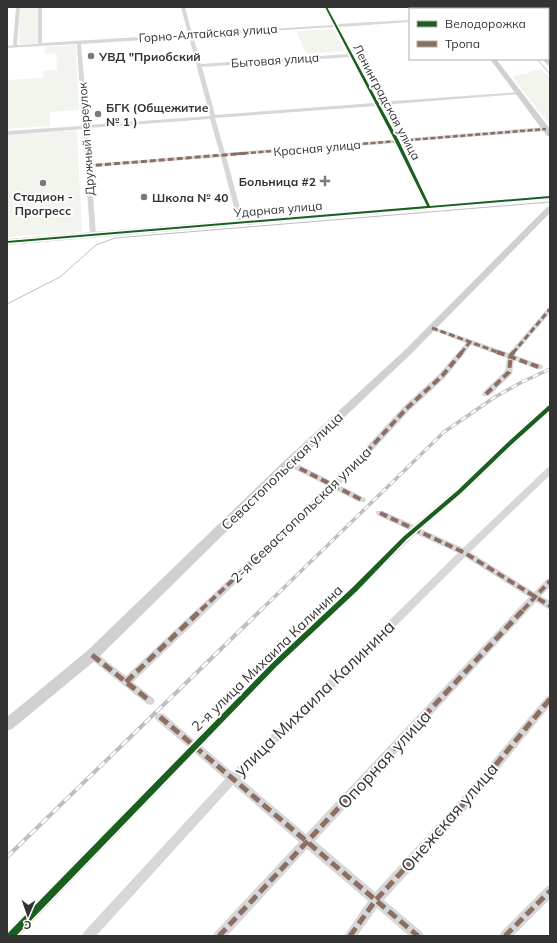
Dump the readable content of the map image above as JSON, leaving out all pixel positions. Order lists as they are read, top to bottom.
{
  "streets": {
    "street": [
      "Горно-Алтайская улица",
      "Бытовая улица",
      "Ленинградская улица",
      "Дружный переулок",
      "Красная улица",
      "Ударная улица",
      "Севастопольская улица",
      "2-я Севастопольская улица",
      "2-я улица Михаила Калинина",
      "улица Михаила Калинина",
      "Опорная улица",
      "Онежская улица"
    ]
  },
  "crossings": [
    ["Горно-Алтайская улица", "Ленинградская улица"],
    ["Горно-Алтайская улица", "Дружный переулок"],
    ["Бытовая улица", "Ленинградская улица"],
    ["Ленинградская улица", "Красная улица"],
    ["Ленинградская улица", "Ударная улица"],
    ["Дружный переулок", "Красная улица"],
    ["Дружный переулок", "Ударная улица"]
  ],
  "places": {
    "other": [
      "УВД \"Приобский",
      "БГК (Общежитие № 1 )",
      "Стадион - Прогресс",
      "Школа № 40"
    ],
    "health": ["Больница #2"]
  },
  "legend": ["Велодорожка", "Тропа"],
  "north": "bottom"
}
